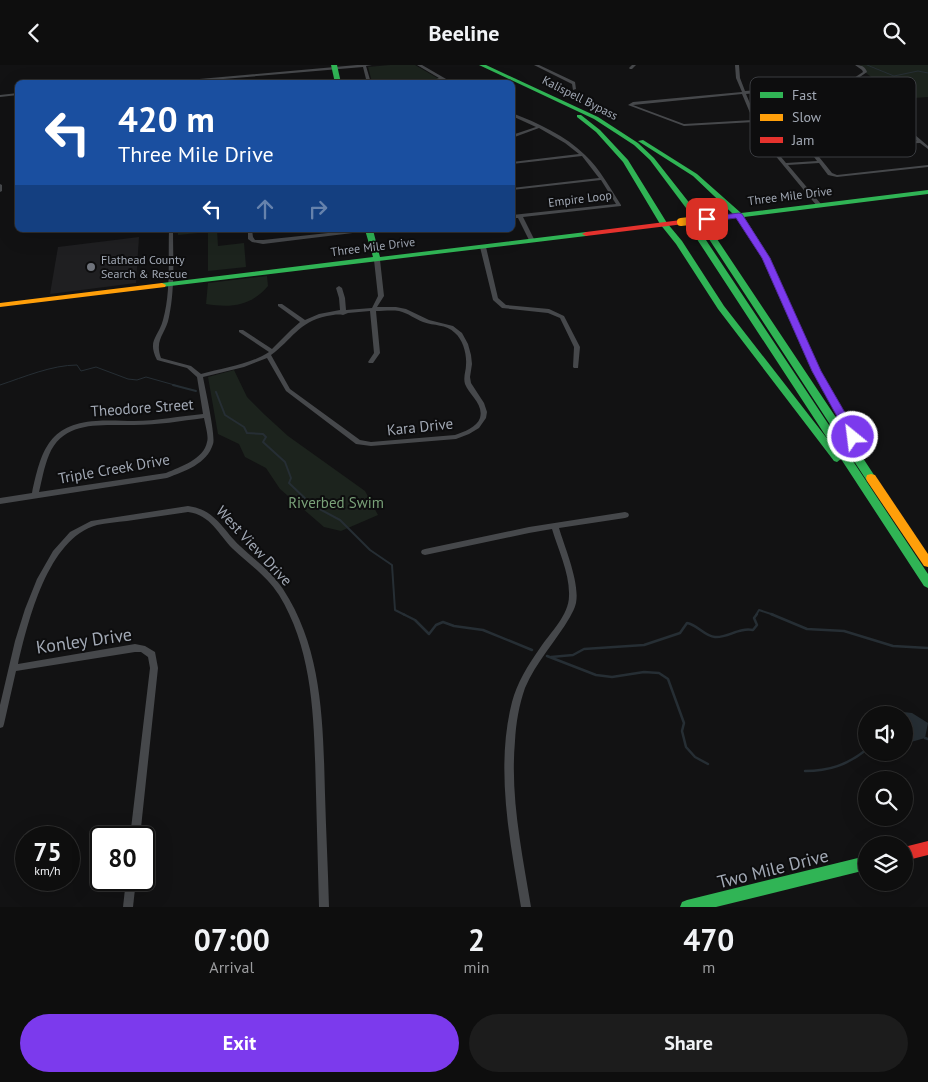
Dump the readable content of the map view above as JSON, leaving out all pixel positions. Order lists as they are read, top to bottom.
{
  "streets": {
    "main road": ["Kalispell Bypass", "Three Mile Drive", "Two Mile Drive"],
    "street": [
      "Empire Loop",
      "Theodore Street",
      "Kara Drive",
      "Triple Creek Drive",
      "West View Drive",
      "Konley Drive"
    ]
  },
  "crossings": [
    ["Theodore Street", "Triple Creek Drive"],
    ["West View Drive", "Konley Drive"]
  ],
  "parks": ["Riverbed Swim"],
  "places": ["Flathead County Search & Rescue"],
  "legend": ["Fast", "Slow", "Jam"],
  "page": {
    "header": "Beeline",
    "turn": ["420 m", "Three Mile Drive"],
    "speed": "75 km/h",
    "limit": "80",
    "eta": [
      "07:00",
      "Arrival",
      "2",
      "min",
      "470",
      "m"
    ],
    "buttons": ["Exit", "Share"]
  }
}
